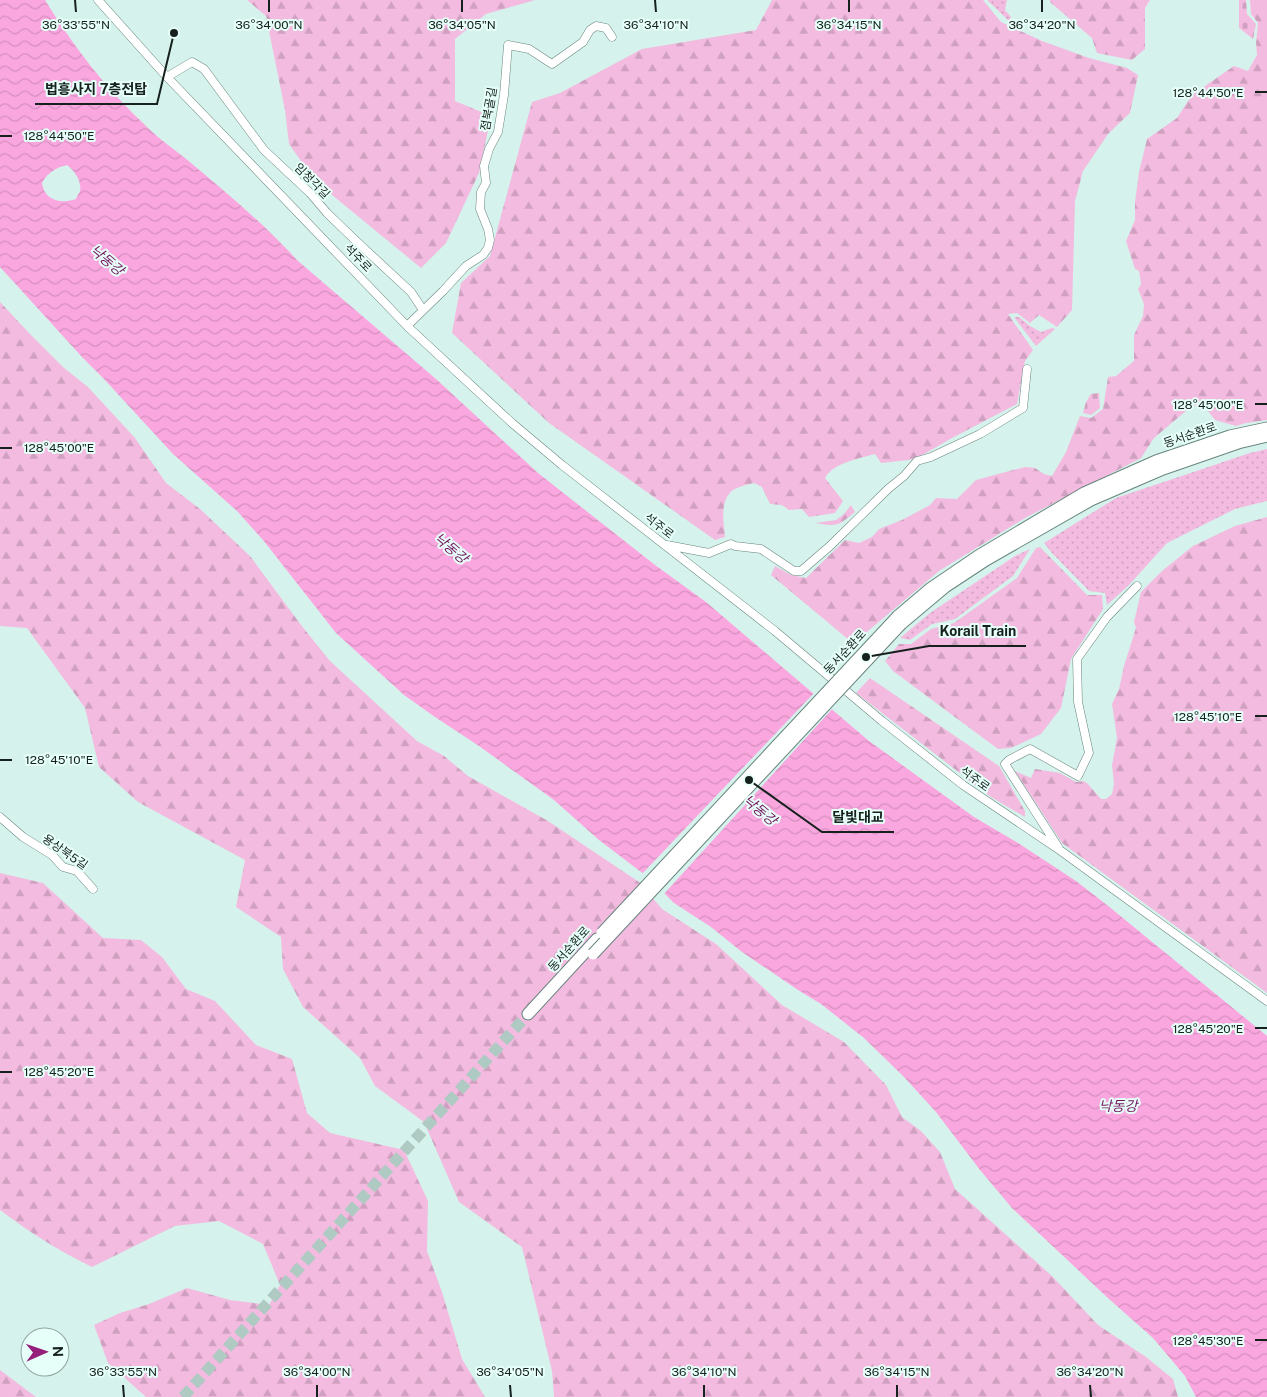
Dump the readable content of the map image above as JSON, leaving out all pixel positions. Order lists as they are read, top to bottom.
{
  "streets": {
    "highway": ["동서순환로"],
    "street": [
      "점북골길",
      "임청각길",
      "석주로",
      "용상북5길"
    ]
  },
  "crossings": [
    ["점북골길", "임청각길"],
    ["점북골길", "석주로"],
    ["임청각길", "석주로"]
  ],
  "water": ["낙동강"],
  "places": ["법흥사지 7층전탑", "Korail Train", "달빛대교"],
  "north": "right",
  "coordinates": [
    "36°33'55\"N",
    "36°34'00\"N",
    "36°34'05\"N",
    "36°34'10\"N",
    "36°34'15\"N",
    "36°34'20\"N",
    "128°44'50\"E",
    "128°45'00\"E",
    "128°45'10\"E",
    "128°45'20\"E",
    "128°45'30\"E"
  ]
}
